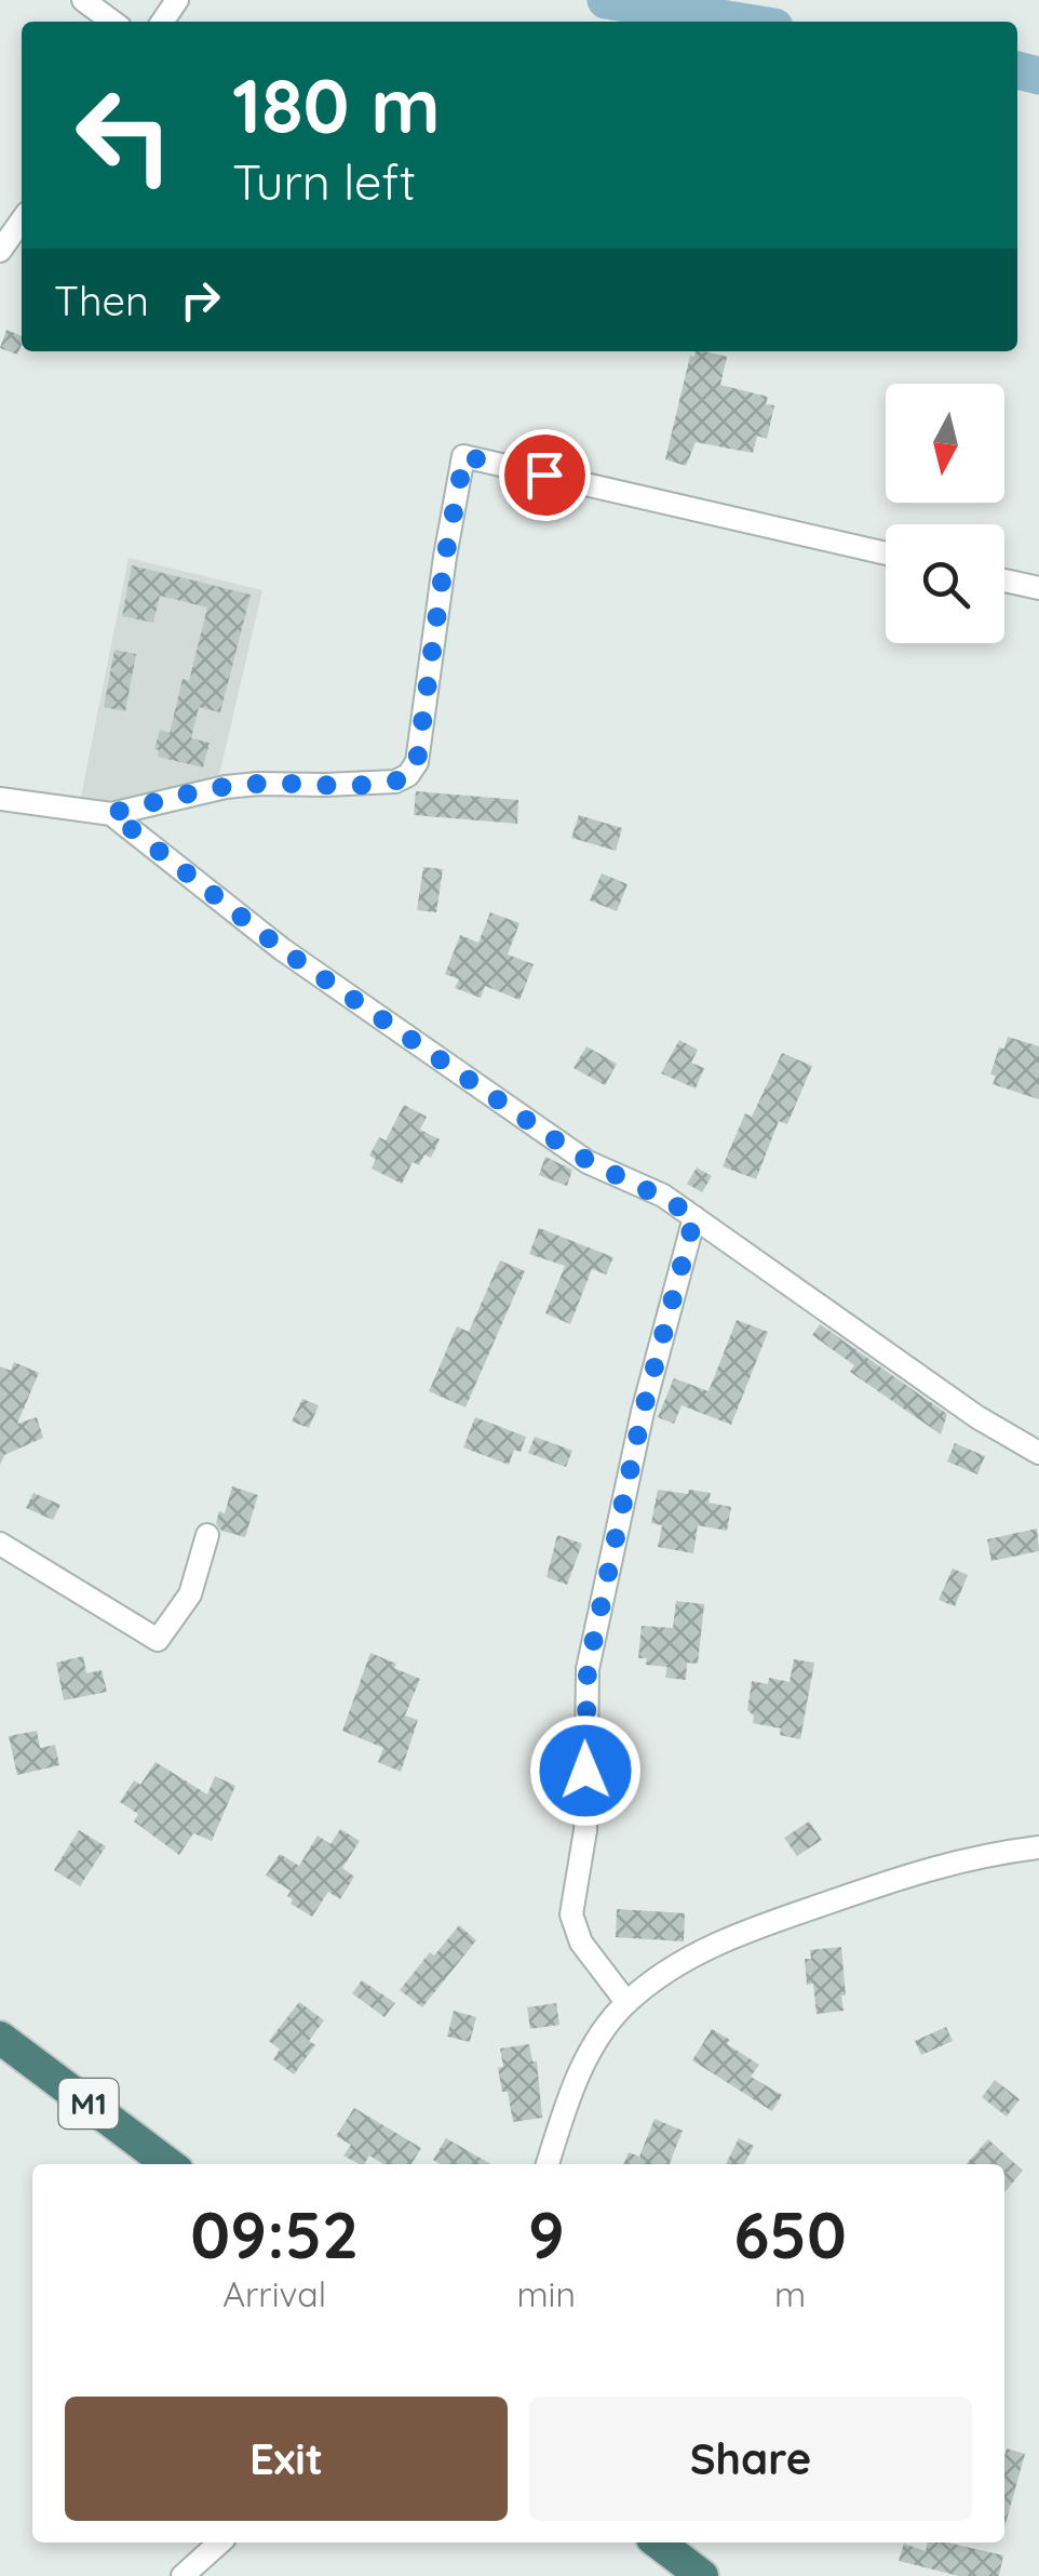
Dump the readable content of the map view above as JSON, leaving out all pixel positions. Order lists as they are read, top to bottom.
{
  "streets": {
    "highway": ["M1"]
  },
  "north": "bottom",
  "page": {
    "turn": ["180 m", "Turn left"],
    "then": "Then",
    "eta": [
      "09:52",
      "Arrival",
      "9",
      "min",
      "650",
      "m"
    ],
    "buttons": ["Exit", "Share"]
  }
}
